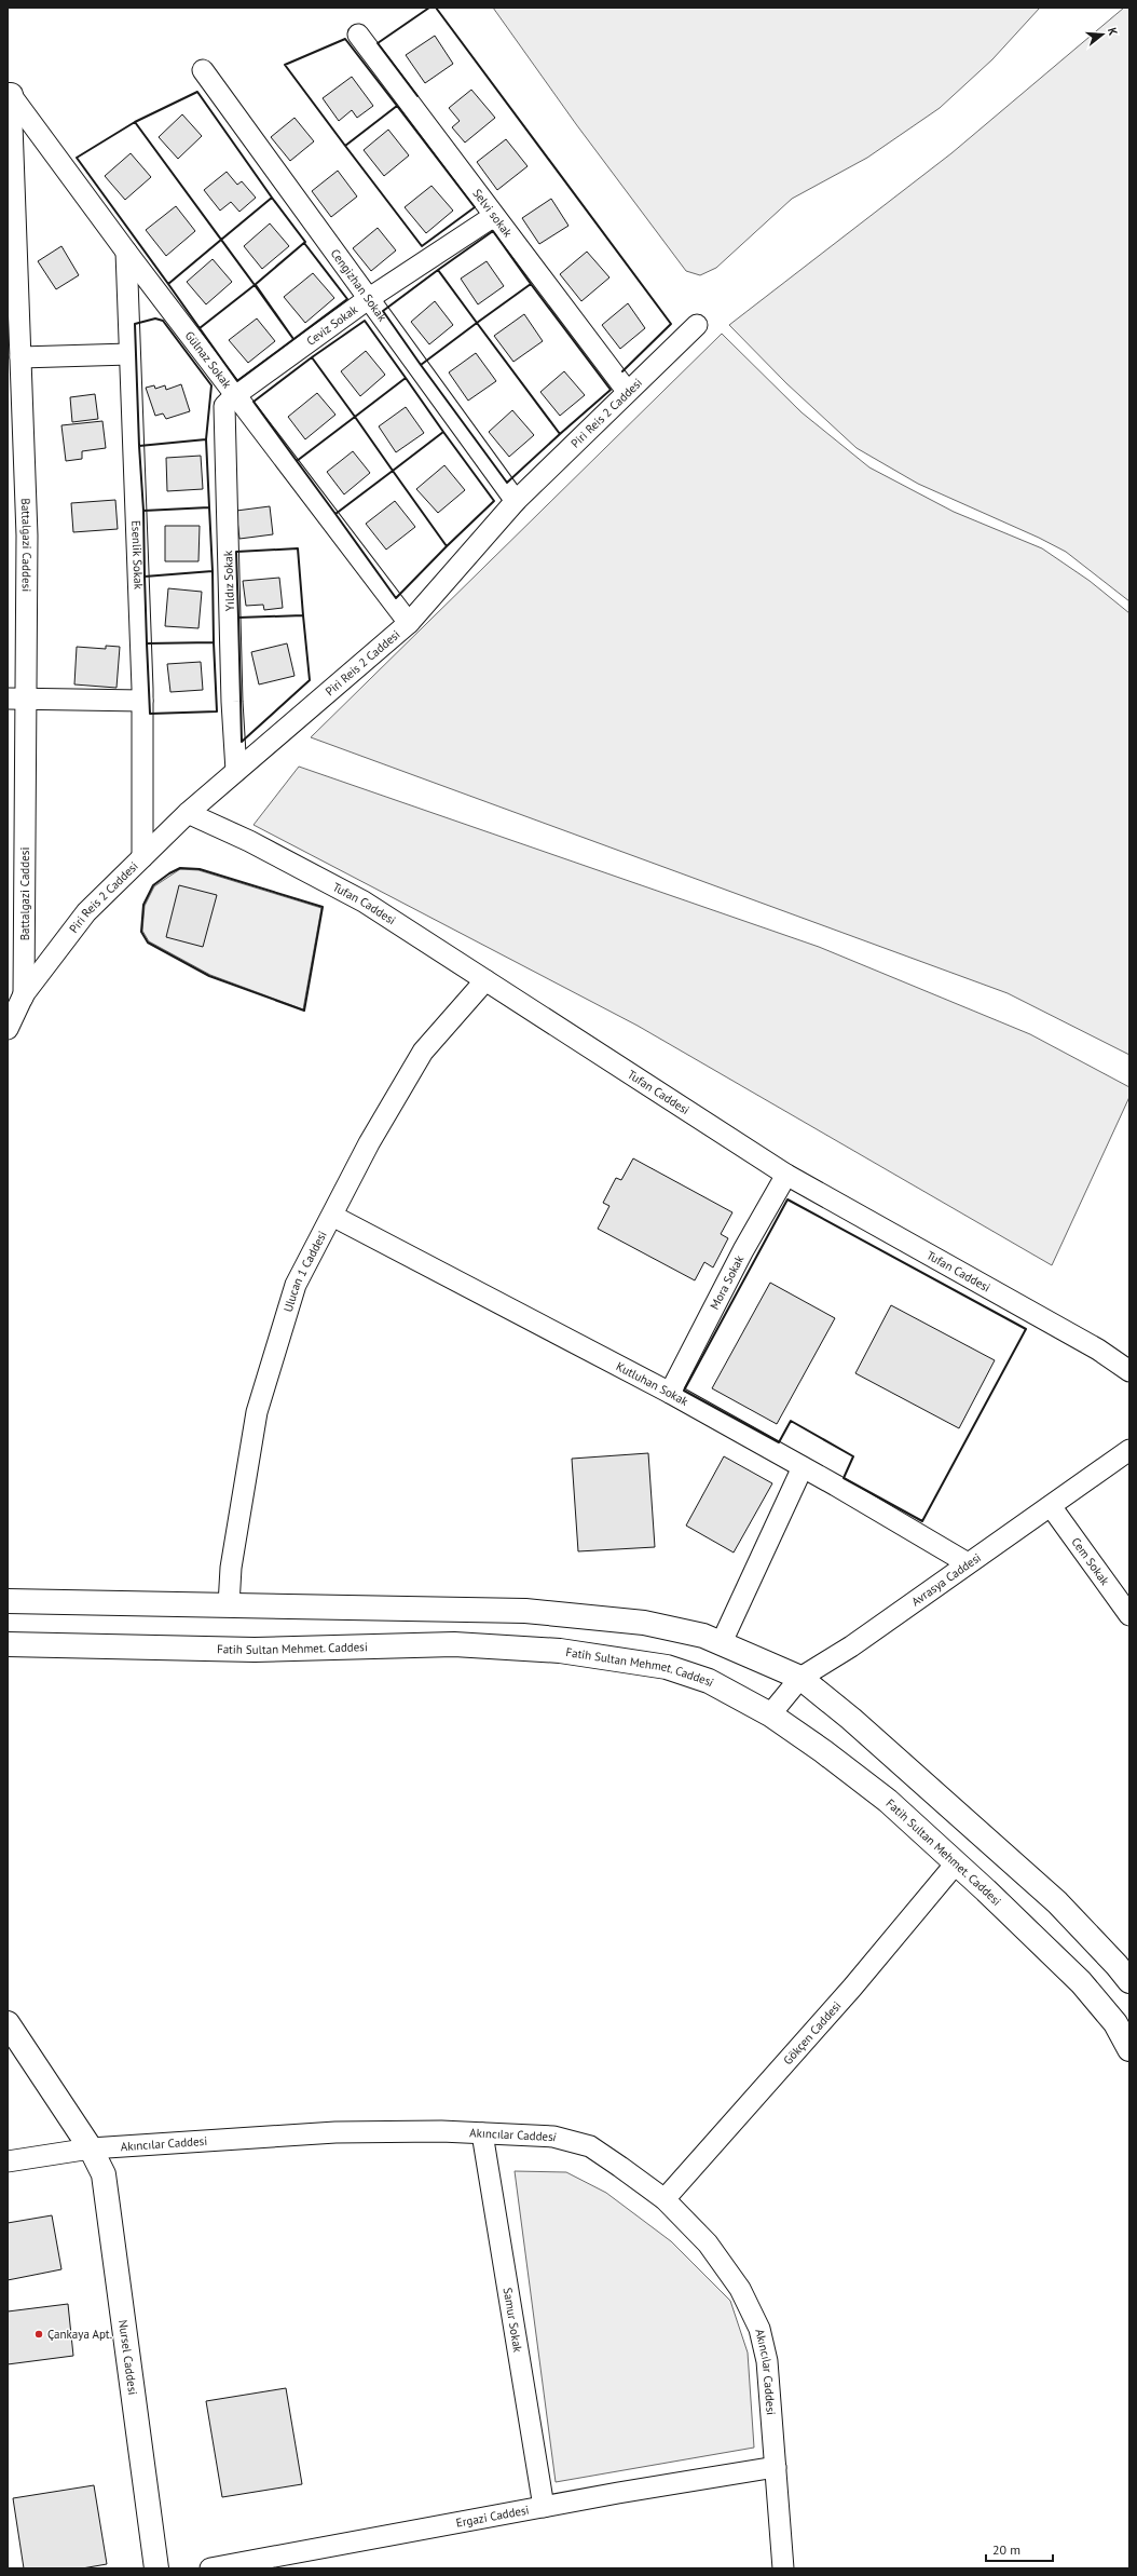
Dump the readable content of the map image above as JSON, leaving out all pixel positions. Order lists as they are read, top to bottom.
{
  "streets": {
    "street": [
      "Selvi sokak",
      "Cengizhan Sokak",
      "Ceviz Sokak",
      "Gülnaz Sokak",
      "Piri Reis 2 Caddesi",
      "Battalgazi Caddesi",
      "Esenlik Sokak",
      "Yıldız Sokak",
      "Tufan Caddesi",
      "Ulucan 1 Caddesi",
      "Mora Sokak",
      "Kutluhan Sokak",
      "Cem Sokak",
      "Avrasya Caddesi",
      "Fatih Sultan Mehmet. Caddesi",
      "Gökçen Caddesi",
      "Akıncılar Caddesi",
      "Samur Sokak",
      "Nursel Caddesi",
      "Ergazi Caddesi"
    ]
  },
  "crossings": [
    ["Selvi sokak", "Ceviz Sokak"],
    ["Selvi sokak", "Piri Reis 2 Caddesi"],
    ["Cengizhan Sokak", "Ceviz Sokak"],
    ["Cengizhan Sokak", "Piri Reis 2 Caddesi"],
    ["Ceviz Sokak", "Gülnaz Sokak"],
    ["Ceviz Sokak", "Yıldız Sokak"],
    ["Gülnaz Sokak", "Piri Reis 2 Caddesi"],
    ["Gülnaz Sokak", "Battalgazi Caddesi"],
    ["Gülnaz Sokak", "Esenlik Sokak"],
    ["Gülnaz Sokak", "Yıldız Sokak"],
    ["Piri Reis 2 Caddesi", "Battalgazi Caddesi"],
    ["Piri Reis 2 Caddesi", "Esenlik Sokak"],
    ["Piri Reis 2 Caddesi", "Yıldız Sokak"],
    ["Piri Reis 2 Caddesi", "Tufan Caddesi"],
    ["Tufan Caddesi", "Ulucan 1 Caddesi"],
    ["Tufan Caddesi", "Mora Sokak"],
    ["Ulucan 1 Caddesi", "Kutluhan Sokak"],
    ["Mora Sokak", "Kutluhan Sokak"],
    ["Kutluhan Sokak", "Avrasya Caddesi"],
    ["Cem Sokak", "Avrasya Caddesi"],
    ["Avrasya Caddesi", "Fatih Sultan Mehmet. Caddesi"],
    ["Fatih Sultan Mehmet. Caddesi", "Gökçen Caddesi"],
    ["Gökçen Caddesi", "Akıncılar Caddesi"],
    ["Akıncılar Caddesi", "Samur Sokak"],
    ["Akıncılar Caddesi", "Nursel Caddesi"],
    ["Akıncılar Caddesi", "Ergazi Caddesi"],
    ["Samur Sokak", "Ergazi Caddesi"]
  ],
  "places": ["Çankaya Apt."],
  "scale_bar": "20 m",
  "north": "right"
}
